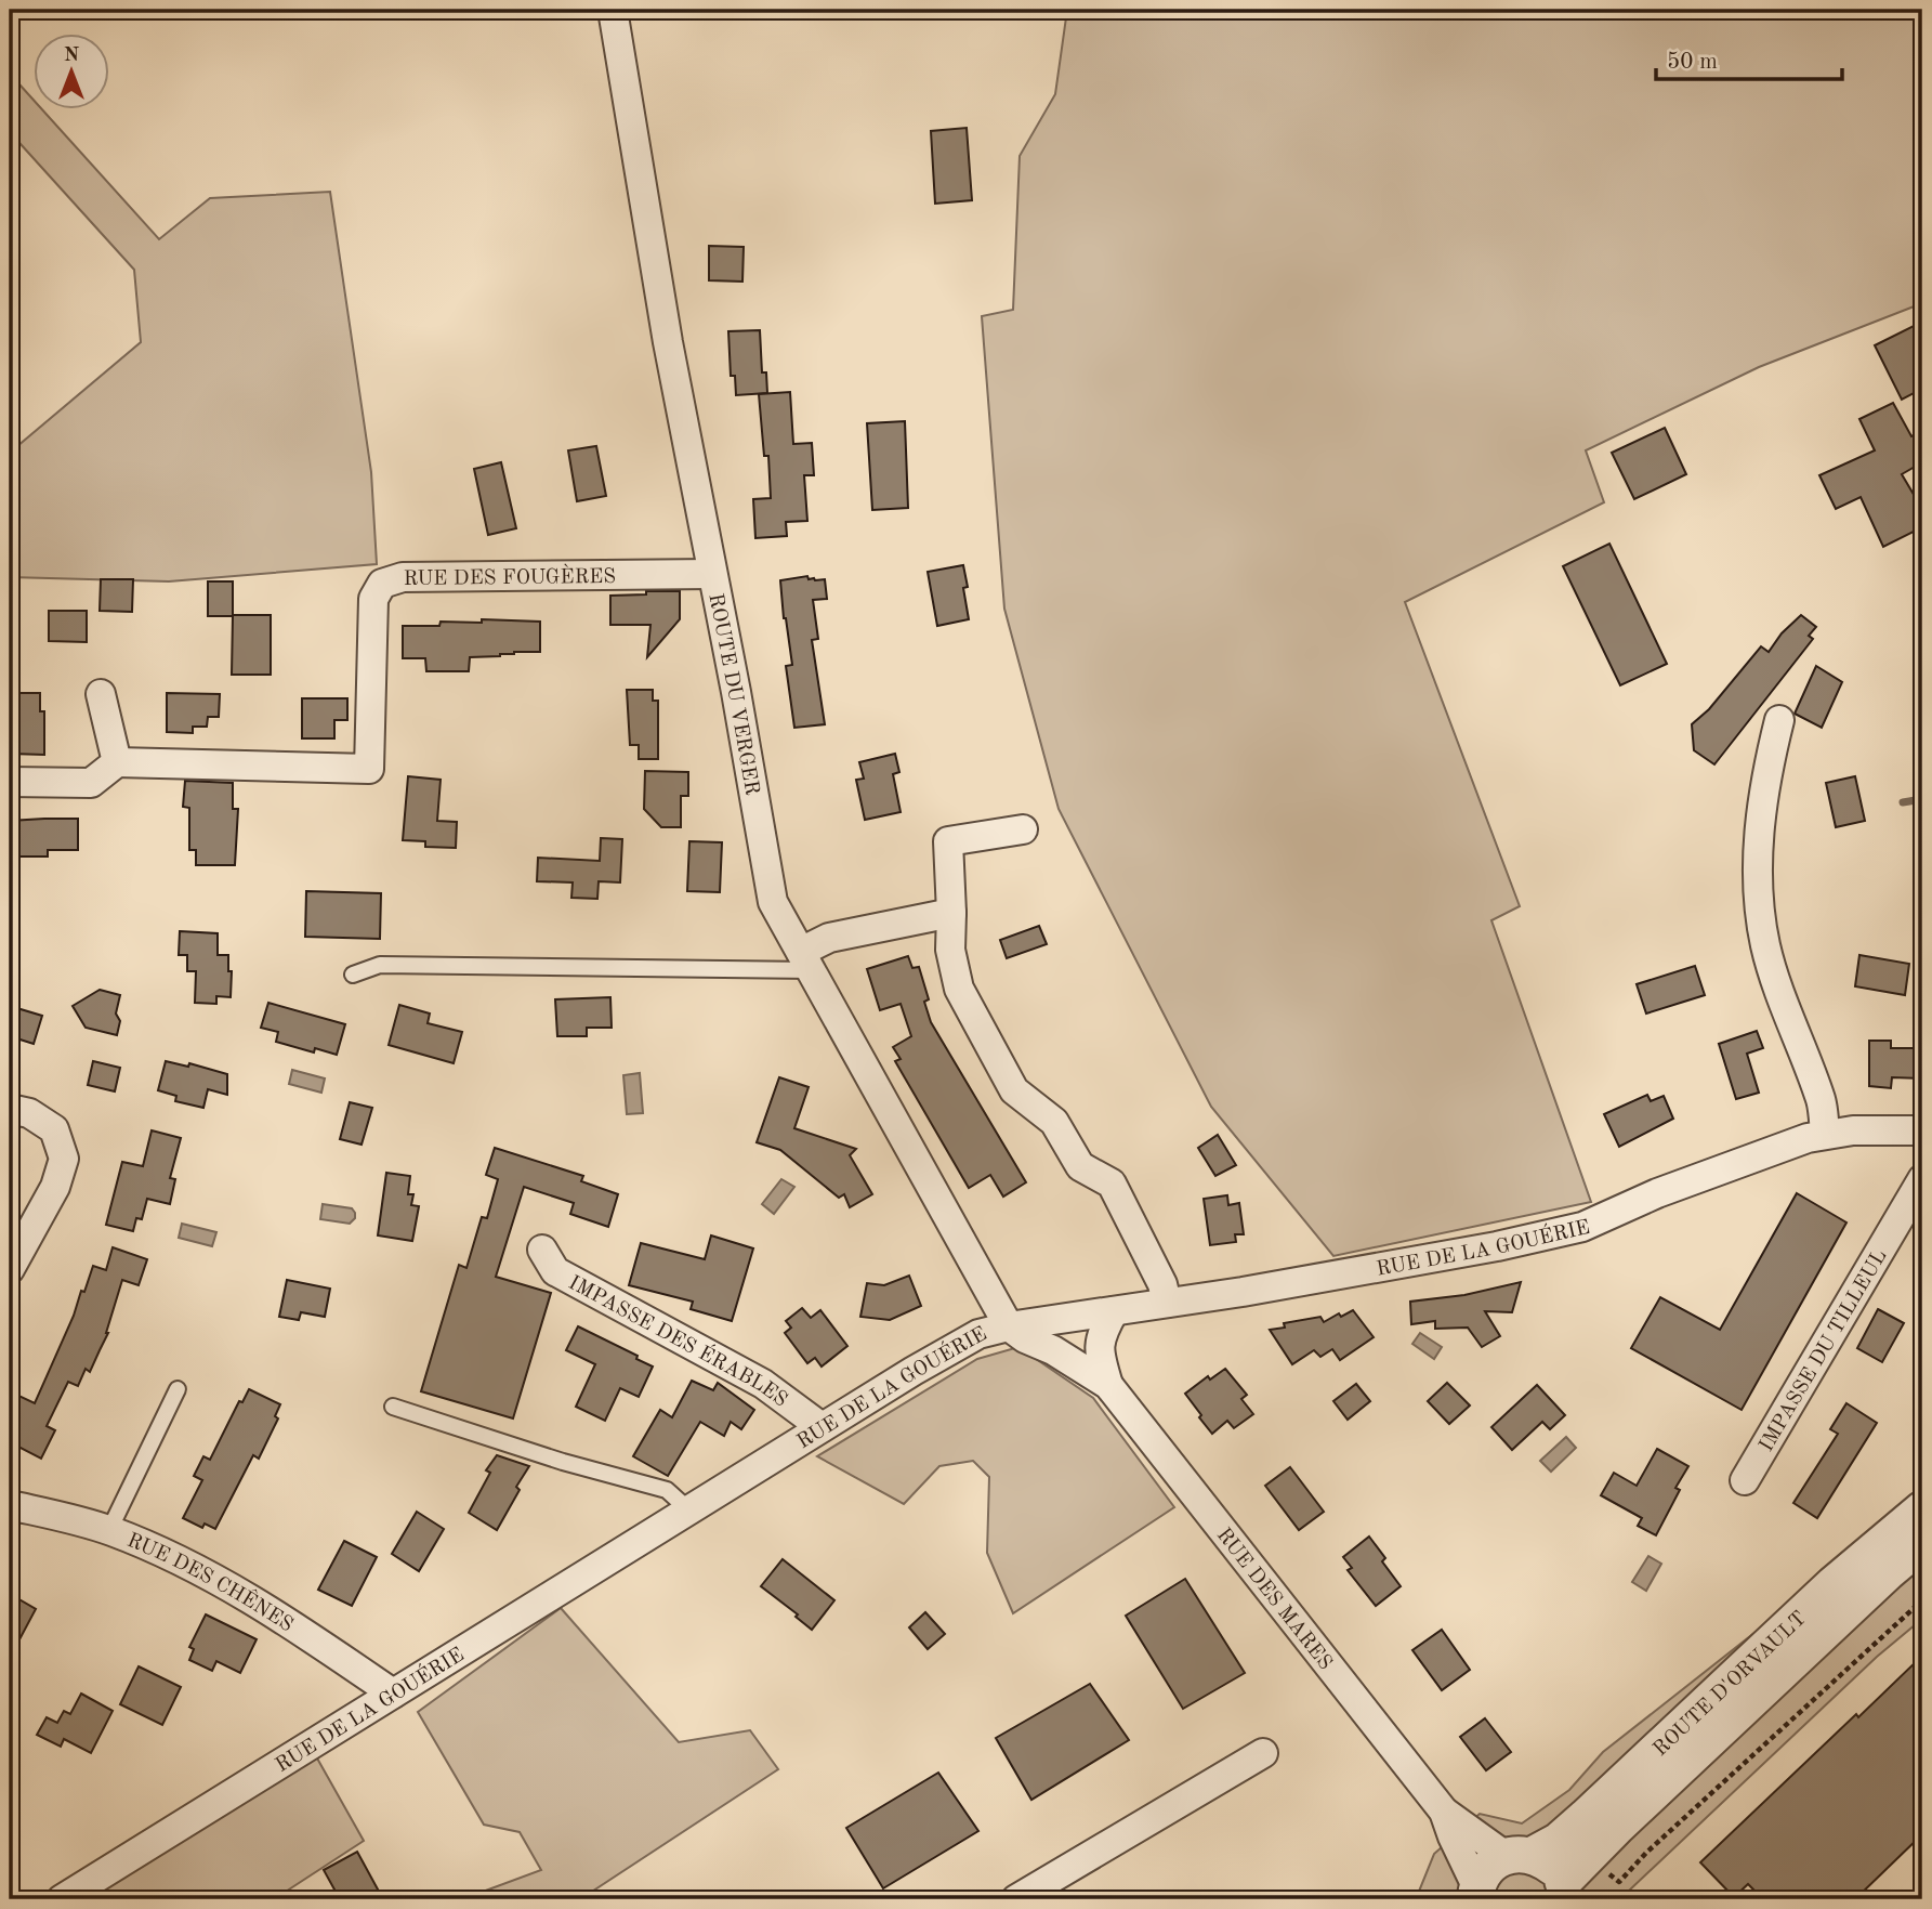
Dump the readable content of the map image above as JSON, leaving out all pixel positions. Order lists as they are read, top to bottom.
{
  "streets": {
    "street": [
      "RUE DES FOUGÈRES",
      "ROUTE DU VERGER",
      "RUE DE LA GOUÉRIE",
      "IMPASSE DES ÉRABLES",
      "IMPASSE DU TILLEUL",
      "RUE DES CHÊNES",
      "RUE DES MARES",
      "ROUTE D'ORVAULT"
    ]
  },
  "crossings": [
    ["RUE DES FOUGÈRES", "ROUTE DU VERGER"],
    ["ROUTE DU VERGER", "RUE DE LA GOUÉRIE"],
    ["ROUTE DU VERGER", "RUE DES MARES"],
    ["RUE DE LA GOUÉRIE", "IMPASSE DES ÉRABLES"],
    ["RUE DE LA GOUÉRIE", "RUE DES CHÊNES"],
    ["RUE DE LA GOUÉRIE", "RUE DES MARES"],
    ["RUE DES MARES", "ROUTE D'ORVAULT"]
  ],
  "scale_bar": "50 m",
  "north": "top"
}
